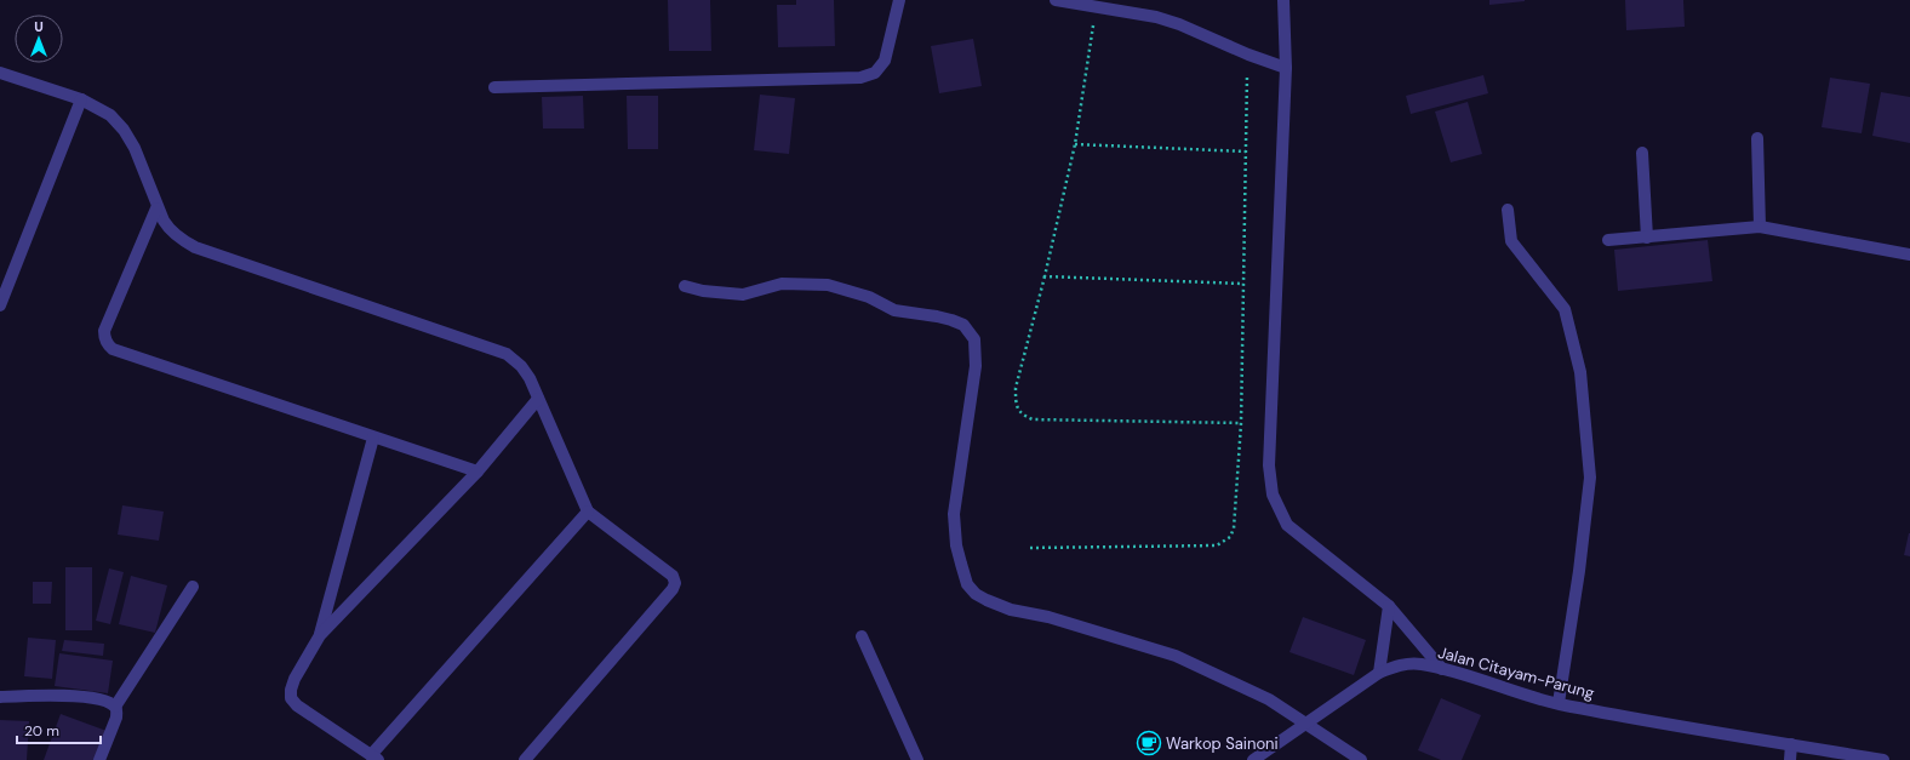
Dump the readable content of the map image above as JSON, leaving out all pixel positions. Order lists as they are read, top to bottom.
{
  "streets": {
    "street": ["Jalan Citayam-Parung"]
  },
  "places": {
    "cafe": ["Warkop Sainoni"]
  },
  "scale_bar": "20 m",
  "north": "top"
}
